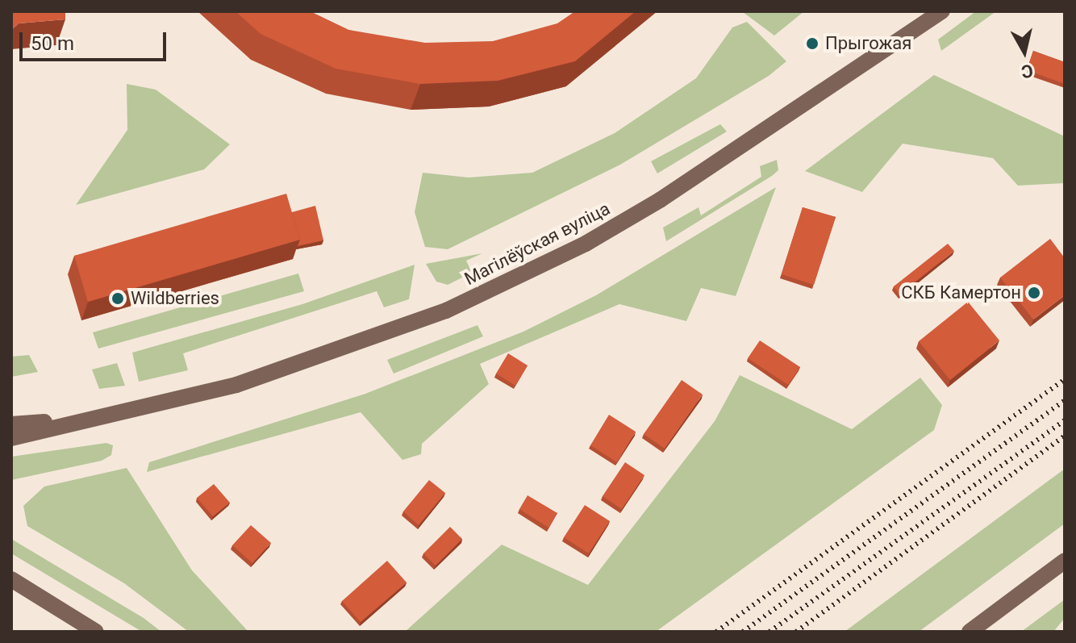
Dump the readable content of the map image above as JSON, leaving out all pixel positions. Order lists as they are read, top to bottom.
{
  "streets": {
    "main road": ["Магілёўская вуліца"]
  },
  "places": ["Прыгожая", "СКБ Камертон", "Wildberries"],
  "scale_bar": "50 m",
  "north": "bottom"
}
